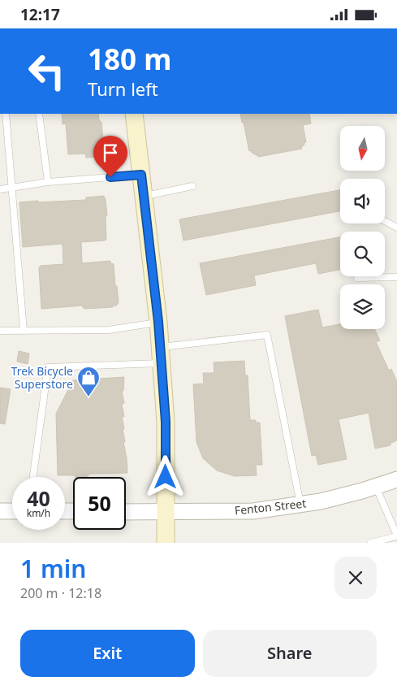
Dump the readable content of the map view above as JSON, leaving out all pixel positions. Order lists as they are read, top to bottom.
{
  "streets": {
    "street": ["Fenton Street"]
  },
  "places": {
    "shop": ["Trek Bicycle Superstore"]
  },
  "north": "bottom",
  "page": {
    "status": "12:17",
    "turn": ["180 m", "Turn left"],
    "speed": "40 km/h",
    "limit": "50",
    "heading": ["1 min", "200 m · 12:18"],
    "buttons": ["Exit", "Share"]
  }
}
